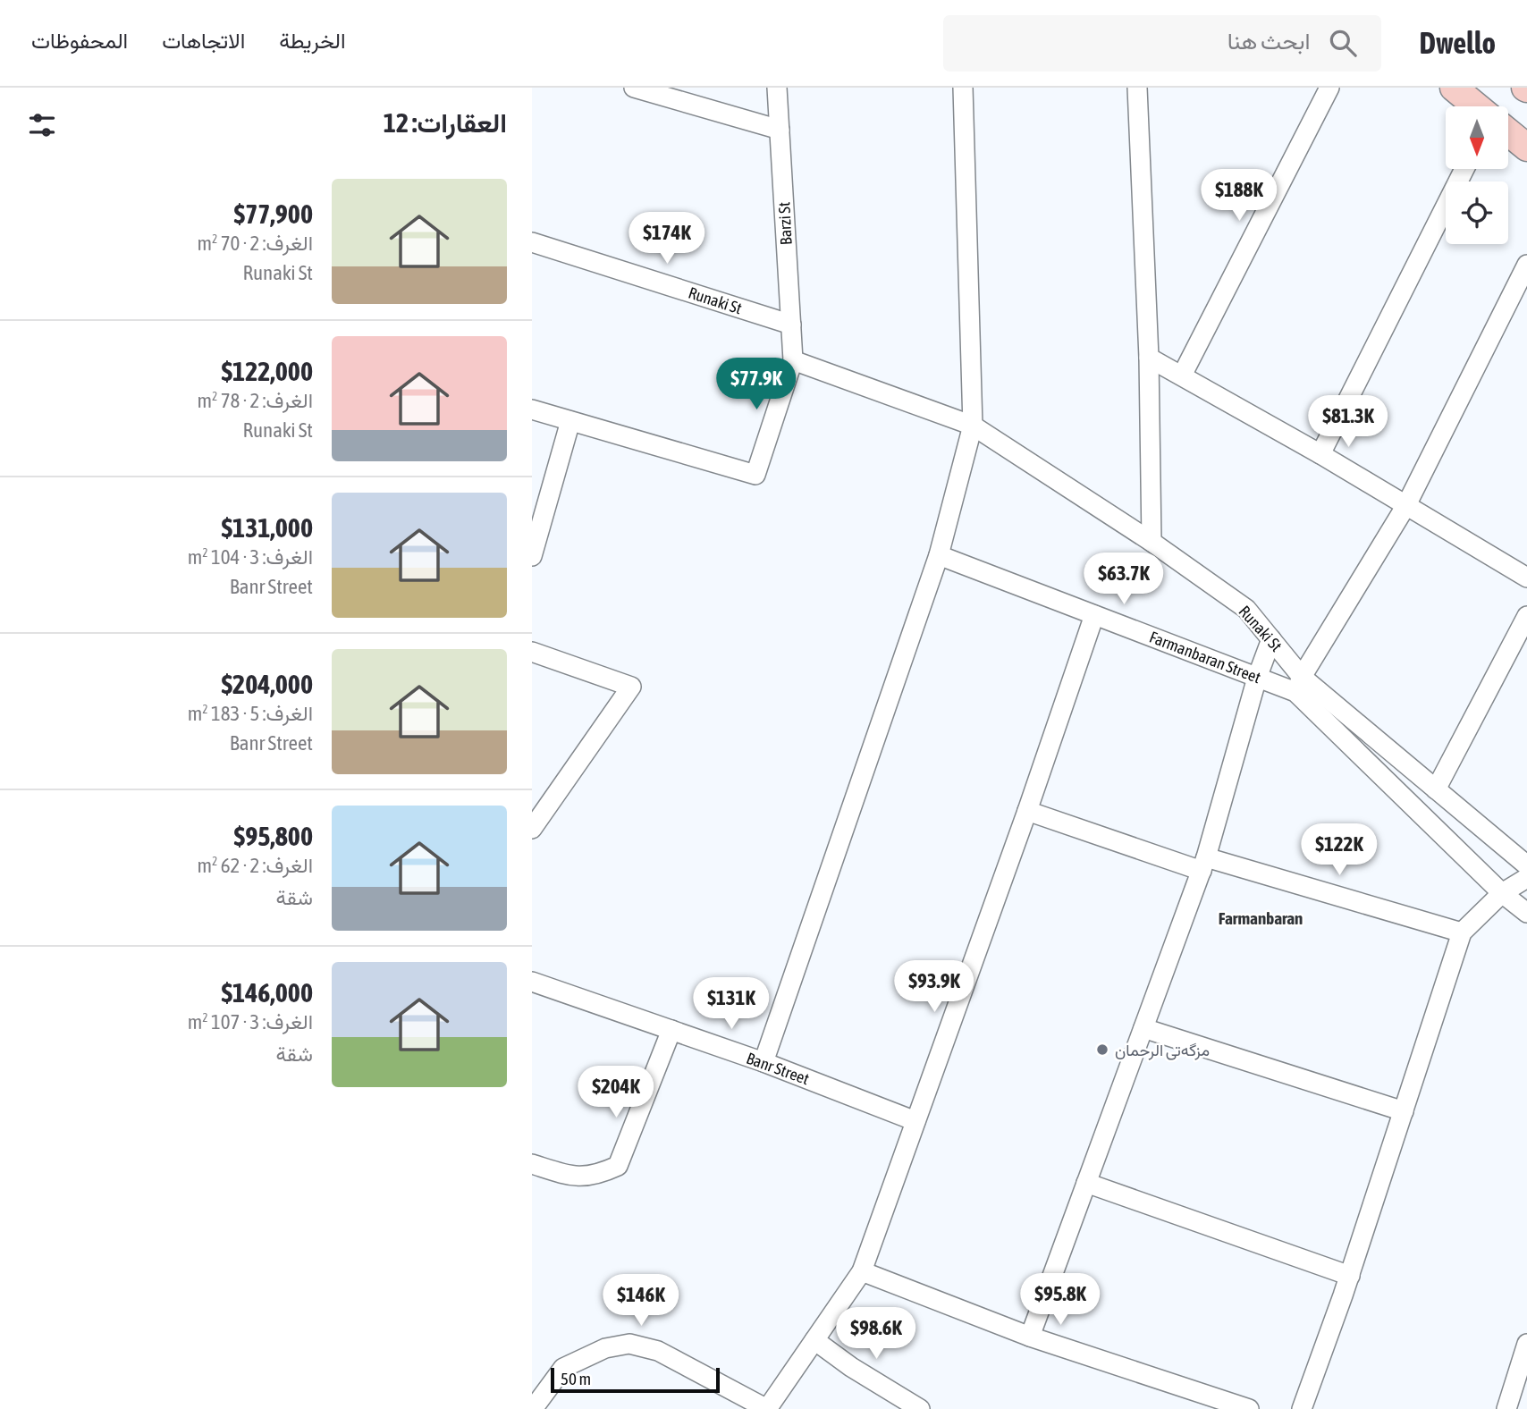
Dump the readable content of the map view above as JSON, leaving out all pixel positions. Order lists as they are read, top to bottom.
{
  "streets": {
    "street": [
      "Barzi St",
      "Runaki St",
      "Farmanbaran Street",
      "Banr Street"
    ]
  },
  "crossings": [
    ["Barzi St", "Runaki St"],
    ["Runaki St", "Farmanbaran Street"]
  ],
  "districts": ["Farmanbaran"],
  "places": ["مزگەتی الرحمان"],
  "scale_bar": "50 m",
  "north": "bottom",
  "page": {
    "header": "Dwello",
    "search": "ابحث هنا",
    "nav": ["الخريطة", "الاتجاهات", "المحفوظات"],
    "heading": "العقارات: 12",
    "list": [
      {
        "name": "$77,900",
        "note": "الغرف: 2 · 70 m² · Runaki St"
      },
      {
        "name": "$122,000",
        "note": "الغرف: 2 · 78 m² · Runaki St"
      },
      {
        "name": "$131,000",
        "note": "الغرف: 3 · 104 m² · Banr Street"
      },
      {
        "name": "$204,000",
        "note": "الغرف: 5 · 183 m² · Banr Street"
      },
      {
        "name": "$95,800",
        "note": "الغرف: 2 · 62 m² · شقة"
      },
      {
        "name": "$146,000",
        "note": "الغرف: 3 · 107 m² · شقة"
      }
    ],
    "price": [
      "$188K",
      "$174K",
      "$77.9K",
      "$81.3K",
      "$63.7K",
      "$122K",
      "$93.9K",
      "$131K",
      "$204K",
      "$95.8K",
      "$146K",
      "$98.6K"
    ],
    "scale": "50 m"
  }
}
